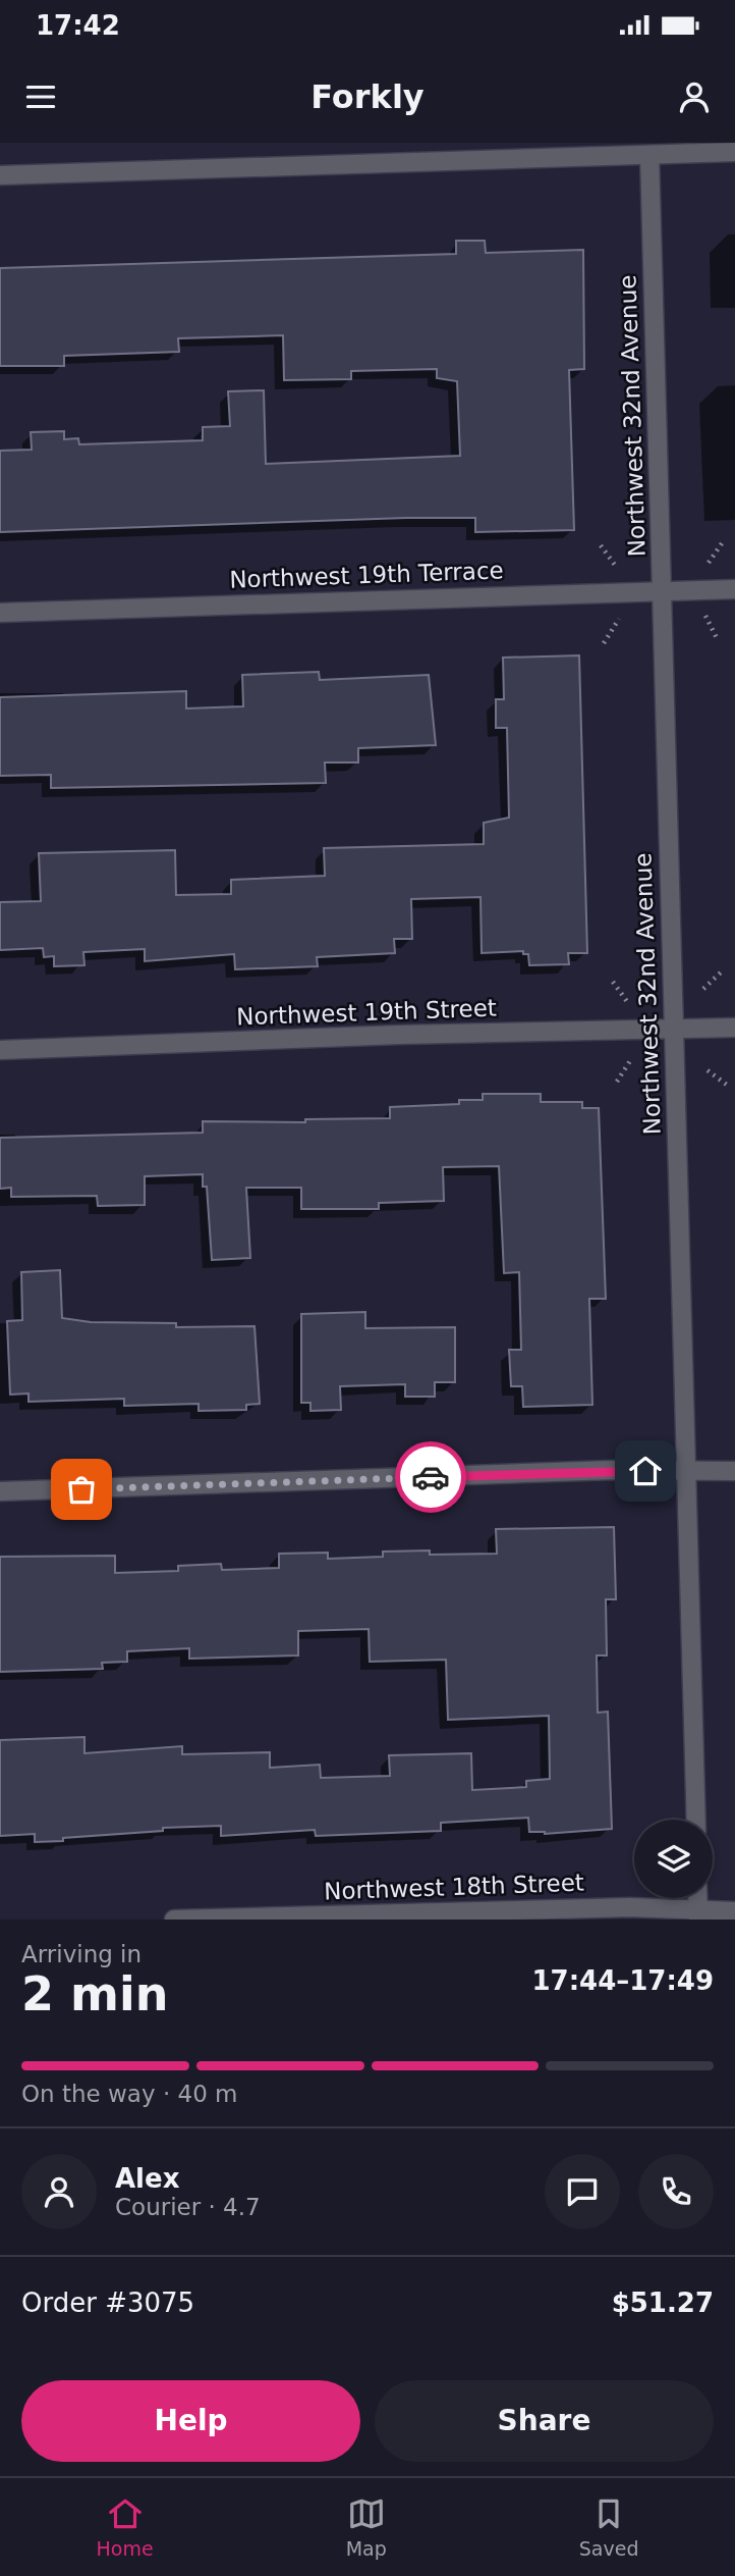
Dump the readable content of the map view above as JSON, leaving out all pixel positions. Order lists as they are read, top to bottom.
{
  "streets": {
    "street": [
      "Northwest 32nd Avenue",
      "Northwest 19th Terrace",
      "Northwest 19th Street",
      "Northwest 18th Street"
    ]
  },
  "crossings": [
    ["Northwest 32nd Avenue", "Northwest 19th Terrace"],
    ["Northwest 32nd Avenue", "Northwest 19th Street"]
  ],
  "page": {
    "status": "17:42",
    "header": "Forkly",
    "heading": ["2 min", "Arriving in", "17:44–17:49"],
    "panel": [
      "Alex",
      "Courier · 4.7",
      "Order #3075",
      "$51.27"
    ],
    "bar": "On the way · 40 m",
    "buttons": ["Help", "Share"],
    "tabs": ["Home", "Map", "Saved"]
  }
}
